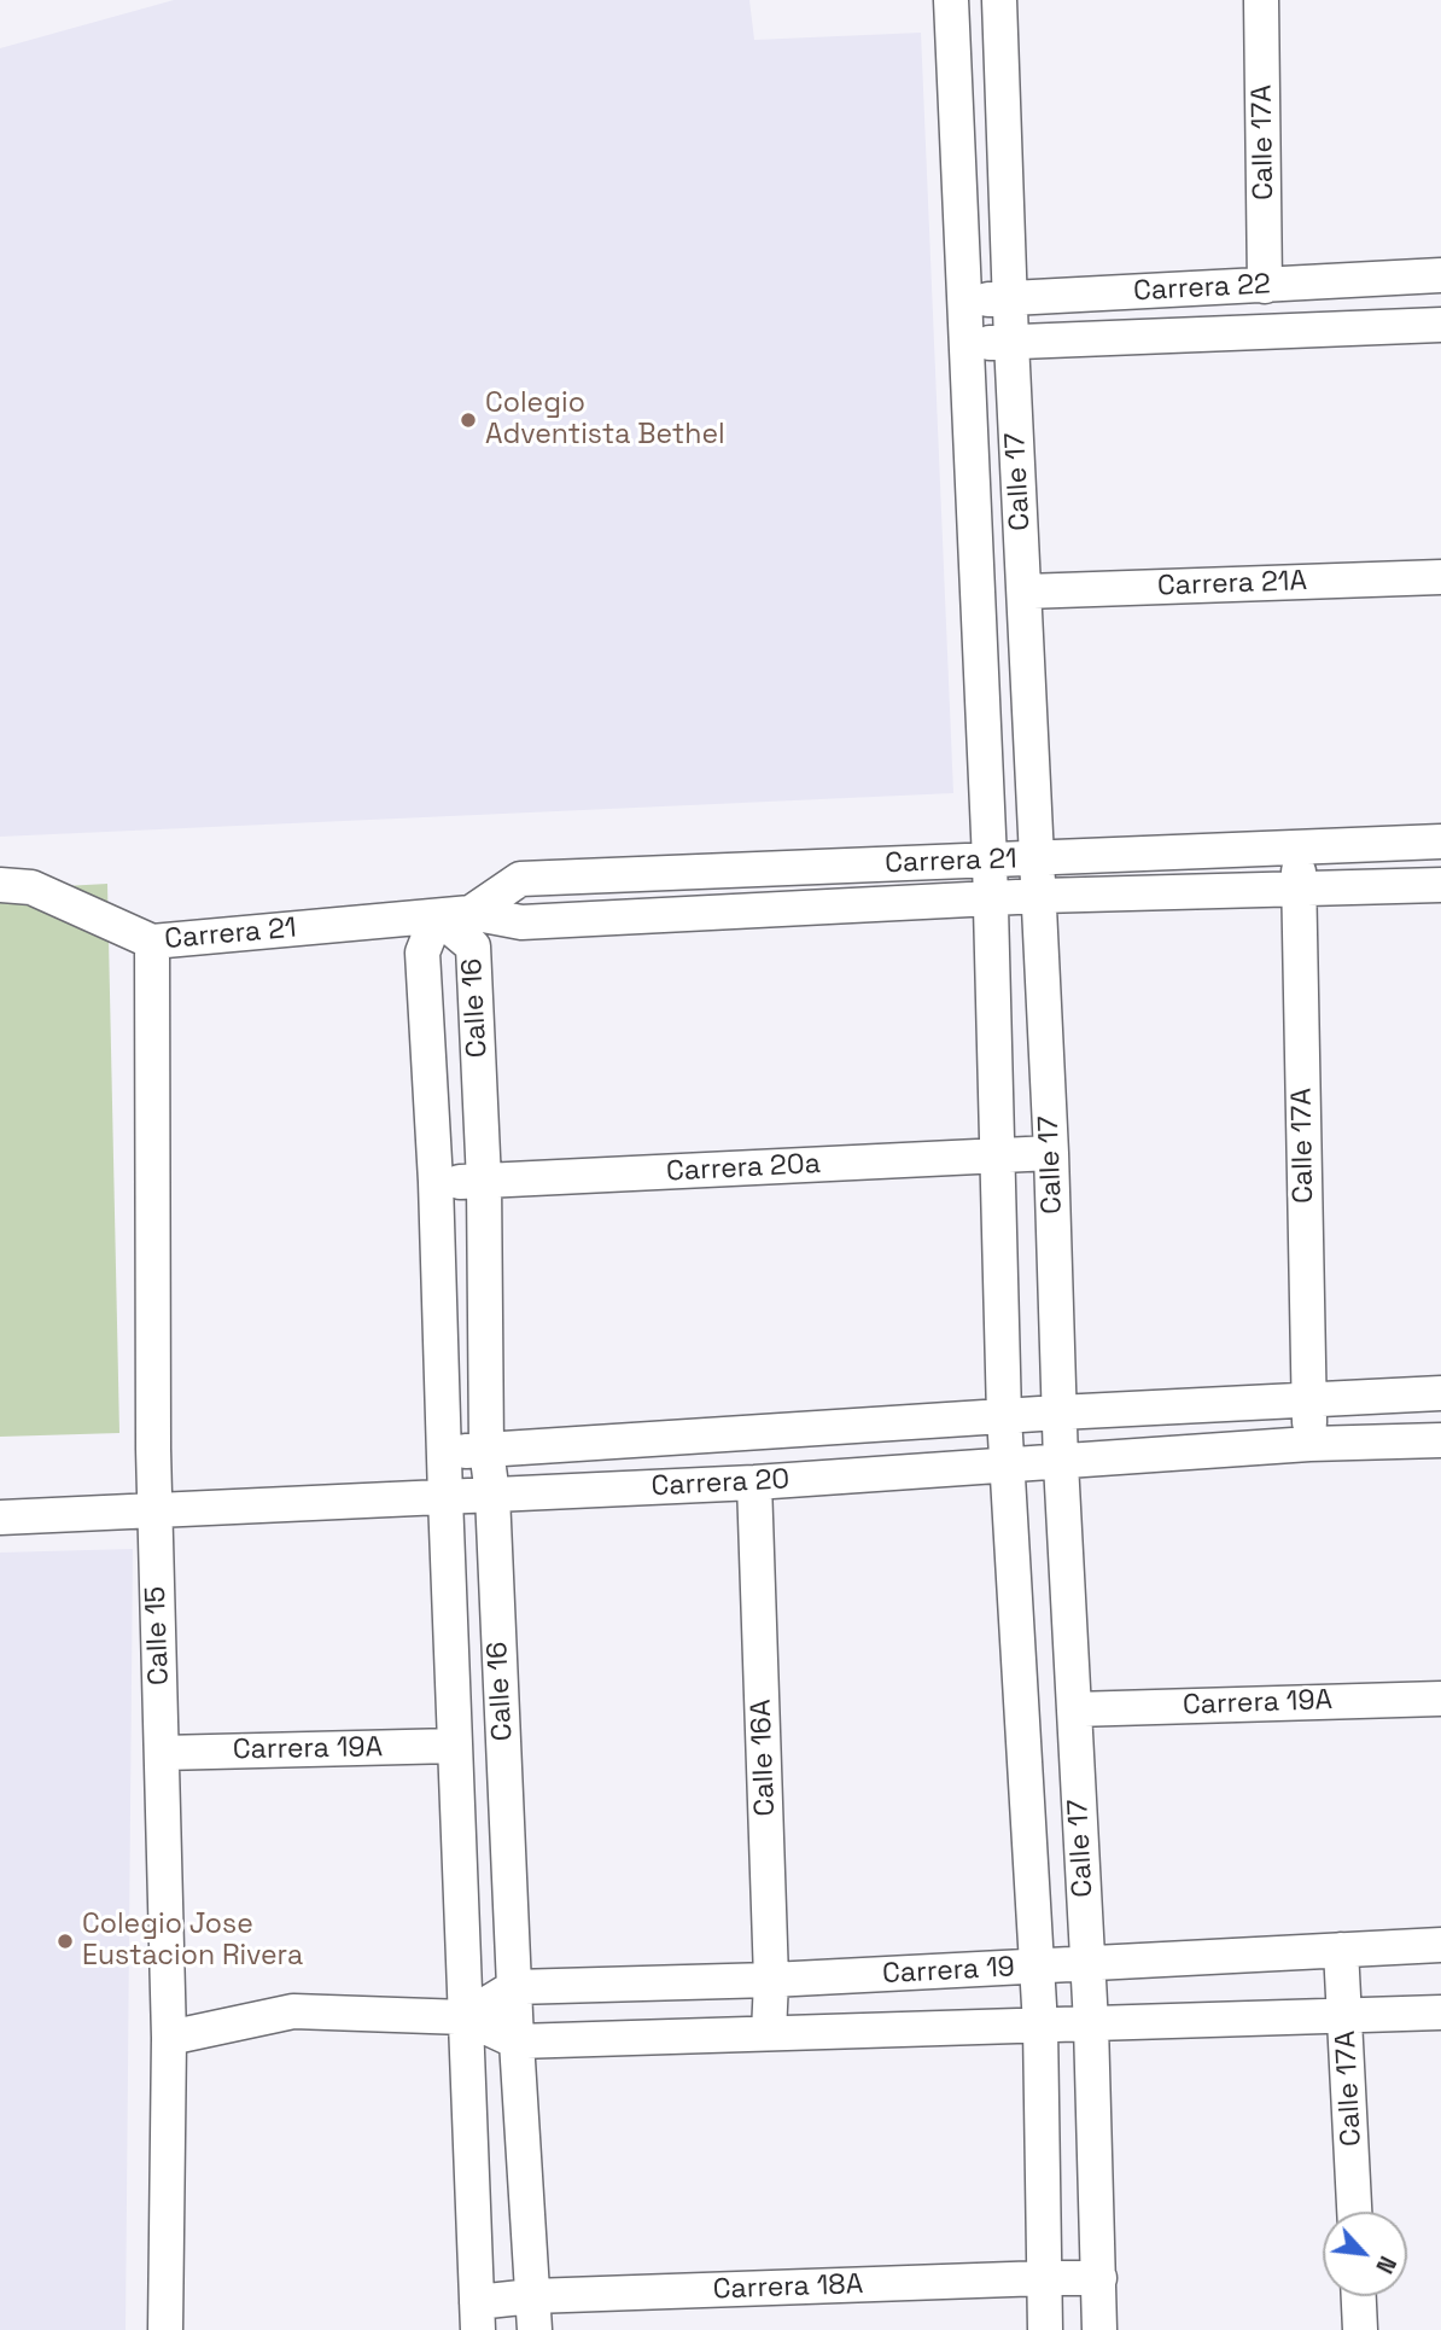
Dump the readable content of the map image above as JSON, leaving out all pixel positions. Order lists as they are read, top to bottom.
{
  "streets": {
    "street": [
      "Calle 17A",
      "Carrera 22",
      "Calle 17",
      "Carrera 21A",
      "Carrera 21",
      "Calle 16",
      "Carrera 20a",
      "Carrera 20",
      "Calle 15",
      "Carrera 19A",
      "Calle 16A",
      "Carrera 19",
      "Carrera 18A"
    ]
  },
  "crossings": [
    ["Calle 17A", "Carrera 22"],
    ["Calle 17A", "Carrera 21"],
    ["Calle 17A", "Carrera 20"],
    ["Calle 17A", "Carrera 19"],
    ["Carrera 22", "Calle 17"],
    ["Calle 17", "Carrera 21A"],
    ["Calle 17", "Carrera 21"],
    ["Calle 17", "Carrera 20a"],
    ["Calle 17", "Carrera 20"],
    ["Calle 17", "Carrera 19A"],
    ["Calle 17", "Carrera 19"],
    ["Calle 17", "Carrera 18A"],
    ["Carrera 21", "Calle 16"],
    ["Carrera 21", "Calle 15"],
    ["Calle 16", "Carrera 20a"],
    ["Calle 16", "Carrera 20"],
    ["Calle 16", "Carrera 19A"],
    ["Calle 16", "Carrera 19"],
    ["Calle 16", "Carrera 18A"],
    ["Carrera 20", "Calle 15"],
    ["Carrera 20", "Calle 16A"],
    ["Calle 15", "Carrera 19A"],
    ["Calle 15", "Carrera 19"],
    ["Calle 16A", "Carrera 19"]
  ],
  "places": ["Colegio Adventista Bethel", "Colegio Jose Eustacion Rivera"],
  "north": "bottom right"
}
